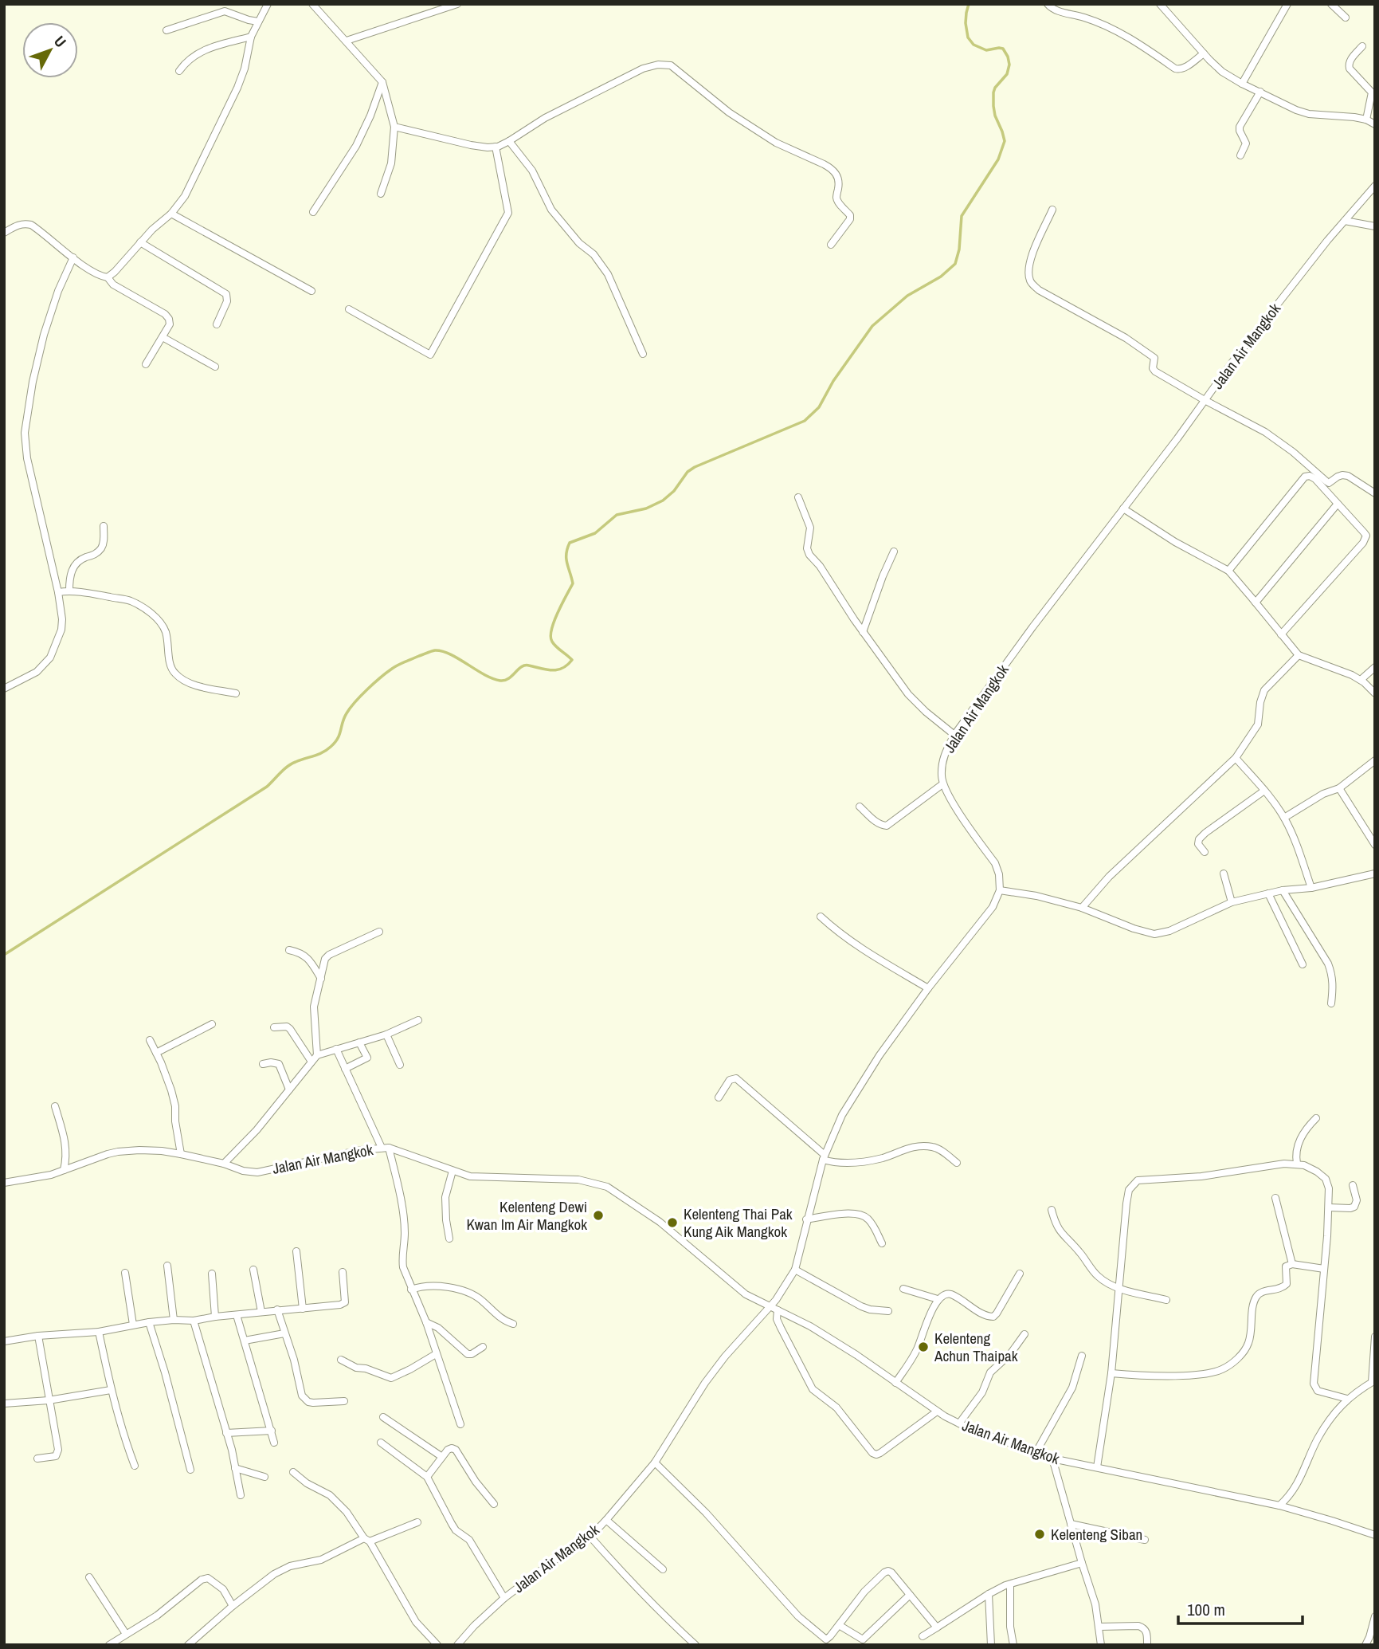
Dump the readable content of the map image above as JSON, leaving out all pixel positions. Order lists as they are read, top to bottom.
{
  "streets": {
    "street": ["Jalan Air Mangkok"]
  },
  "places": [
    "Kelenteng Dewi Kwan Im Air Mangkok",
    "Kelenteng Thai Pak Kung Aik Mangkok",
    "Kelenteng Achun Thaipak",
    "Kelenteng Siban"
  ],
  "scale_bar": "100 m",
  "north": "top right"
}
